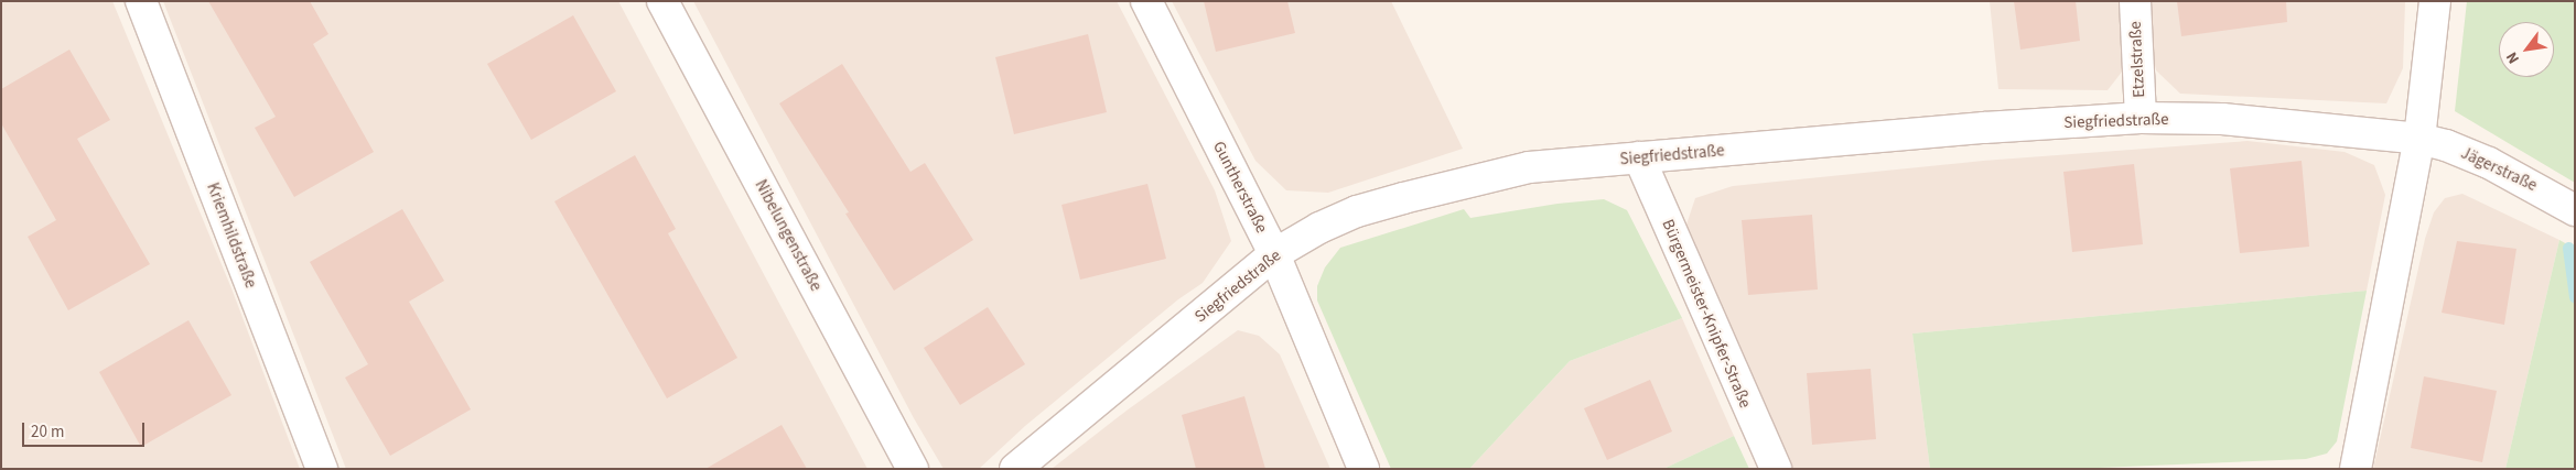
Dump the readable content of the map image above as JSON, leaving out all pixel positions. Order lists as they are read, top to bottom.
{
  "streets": {
    "street": [
      "Etzelstraße",
      "Siegfriedstraße",
      "Jägerstraße",
      "Guntherstraße",
      "Kriemhildstraße",
      "Nibelungenstraße",
      "Bürgermeister-Knipfer-Straße"
    ]
  },
  "crossings": [
    ["Etzelstraße", "Siegfriedstraße"],
    ["Siegfriedstraße", "Jägerstraße"],
    ["Siegfriedstraße", "Guntherstraße"],
    ["Siegfriedstraße", "Bürgermeister-Knipfer-Straße"]
  ],
  "scale_bar": "20 m",
  "north": "bottom left"
}
